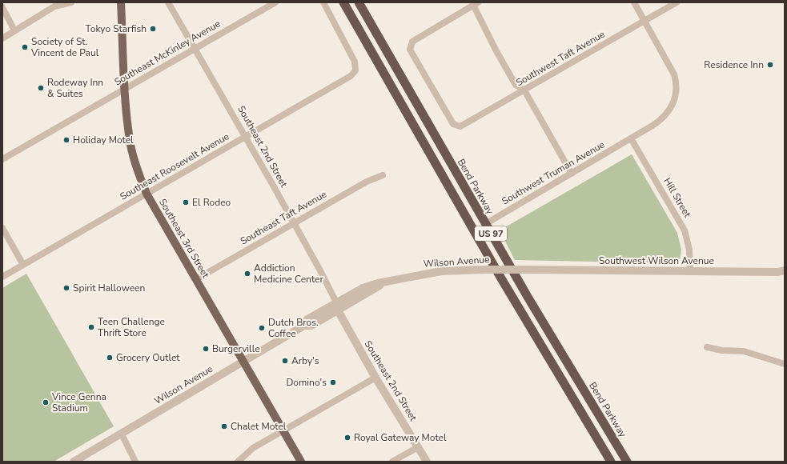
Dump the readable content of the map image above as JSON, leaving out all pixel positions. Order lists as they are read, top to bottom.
{
  "streets": {
    "highway": ["Bend Parkway", "US 97"],
    "main road": ["Southeast 3rd Street"],
    "street": [
      "Southeast McKinley Avenue",
      "Southwest Taft Avenue",
      "Southeast 2nd Street",
      "Southeast Roosevelt Avenue",
      "Southwest Truman Avenue",
      "Hill Street",
      "Southeast Taft Avenue",
      "Southwest Wilson Avenue",
      "Wilson Avenue"
    ]
  },
  "crossings": [
    ["Southeast McKinley Avenue", "Southeast 2nd Street"],
    ["Southeast McKinley Avenue", "Southeast 3rd Street"],
    ["Southwest Taft Avenue", "Southwest Truman Avenue"],
    ["Southeast 2nd Street", "Southeast Roosevelt Avenue"],
    ["Southeast 2nd Street", "Southeast Taft Avenue"],
    ["Southeast 2nd Street", "Wilson Avenue"],
    ["Southeast Roosevelt Avenue", "Southeast 3rd Street"],
    ["Southwest Truman Avenue", "Bend Parkway"],
    ["Southwest Truman Avenue", "Hill Street"],
    ["Hill Street", "Southwest Wilson Avenue"],
    ["Southeast Taft Avenue", "Southeast 3rd Street"],
    ["Southeast 3rd Street", "Wilson Avenue"],
    ["Southwest Wilson Avenue", "Wilson Avenue"]
  ],
  "places": [
    "Tokyo Starfish",
    "Society of St. Vincent de Paul",
    "Residence Inn",
    "Rodeway Inn & Suites",
    "Holiday Motel",
    "El Rodeo",
    "Addiction Medicine Center",
    "Spirit Halloween",
    "Teen Challenge Thrift Store",
    "Dutch Bros. Coffee",
    "Burgerville",
    "Grocery Outlet",
    "Arby's",
    "Domino's",
    "Vince Genna Stadium",
    "Chalet Motel",
    "Royal Gateway Motel"
  ]
}
